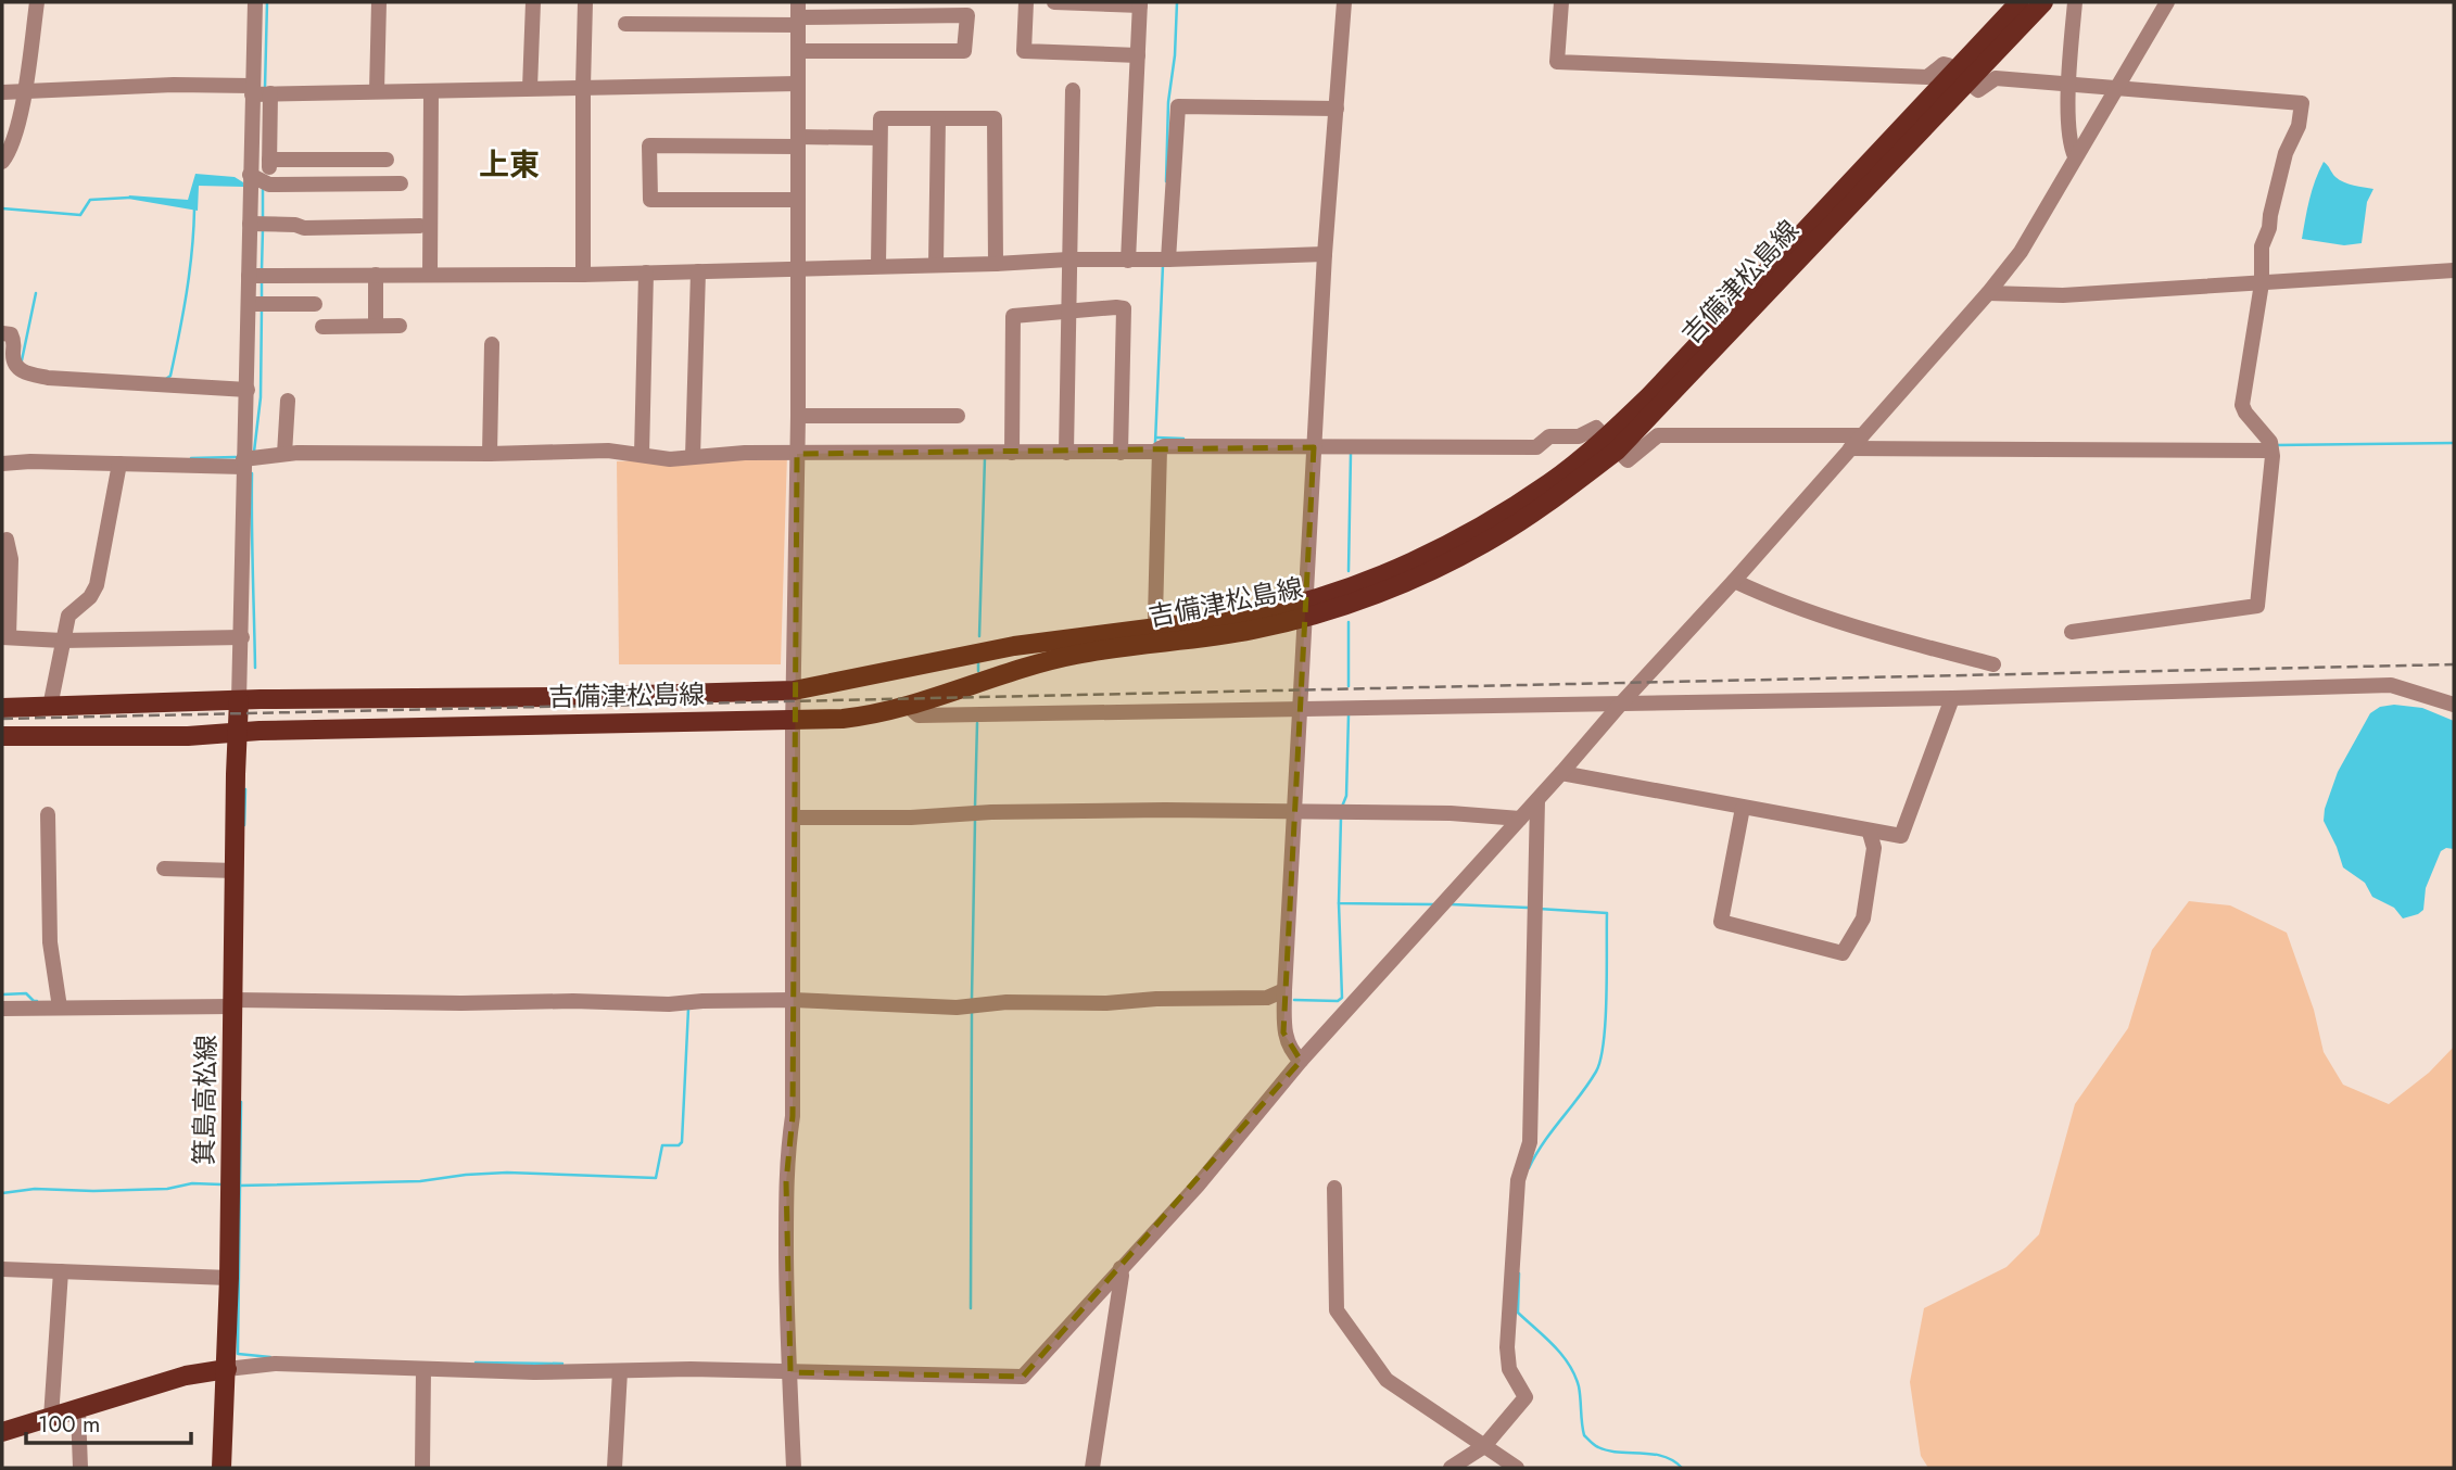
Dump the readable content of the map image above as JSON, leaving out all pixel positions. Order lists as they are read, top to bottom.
{
  "streets": {
    "main road": ["吉備津松島線", "箕島高松線"]
  },
  "crossings": [
    ["吉備津松島線", "箕島高松線"]
  ],
  "districts": ["上東"],
  "scale_bar": "100 m"
}
